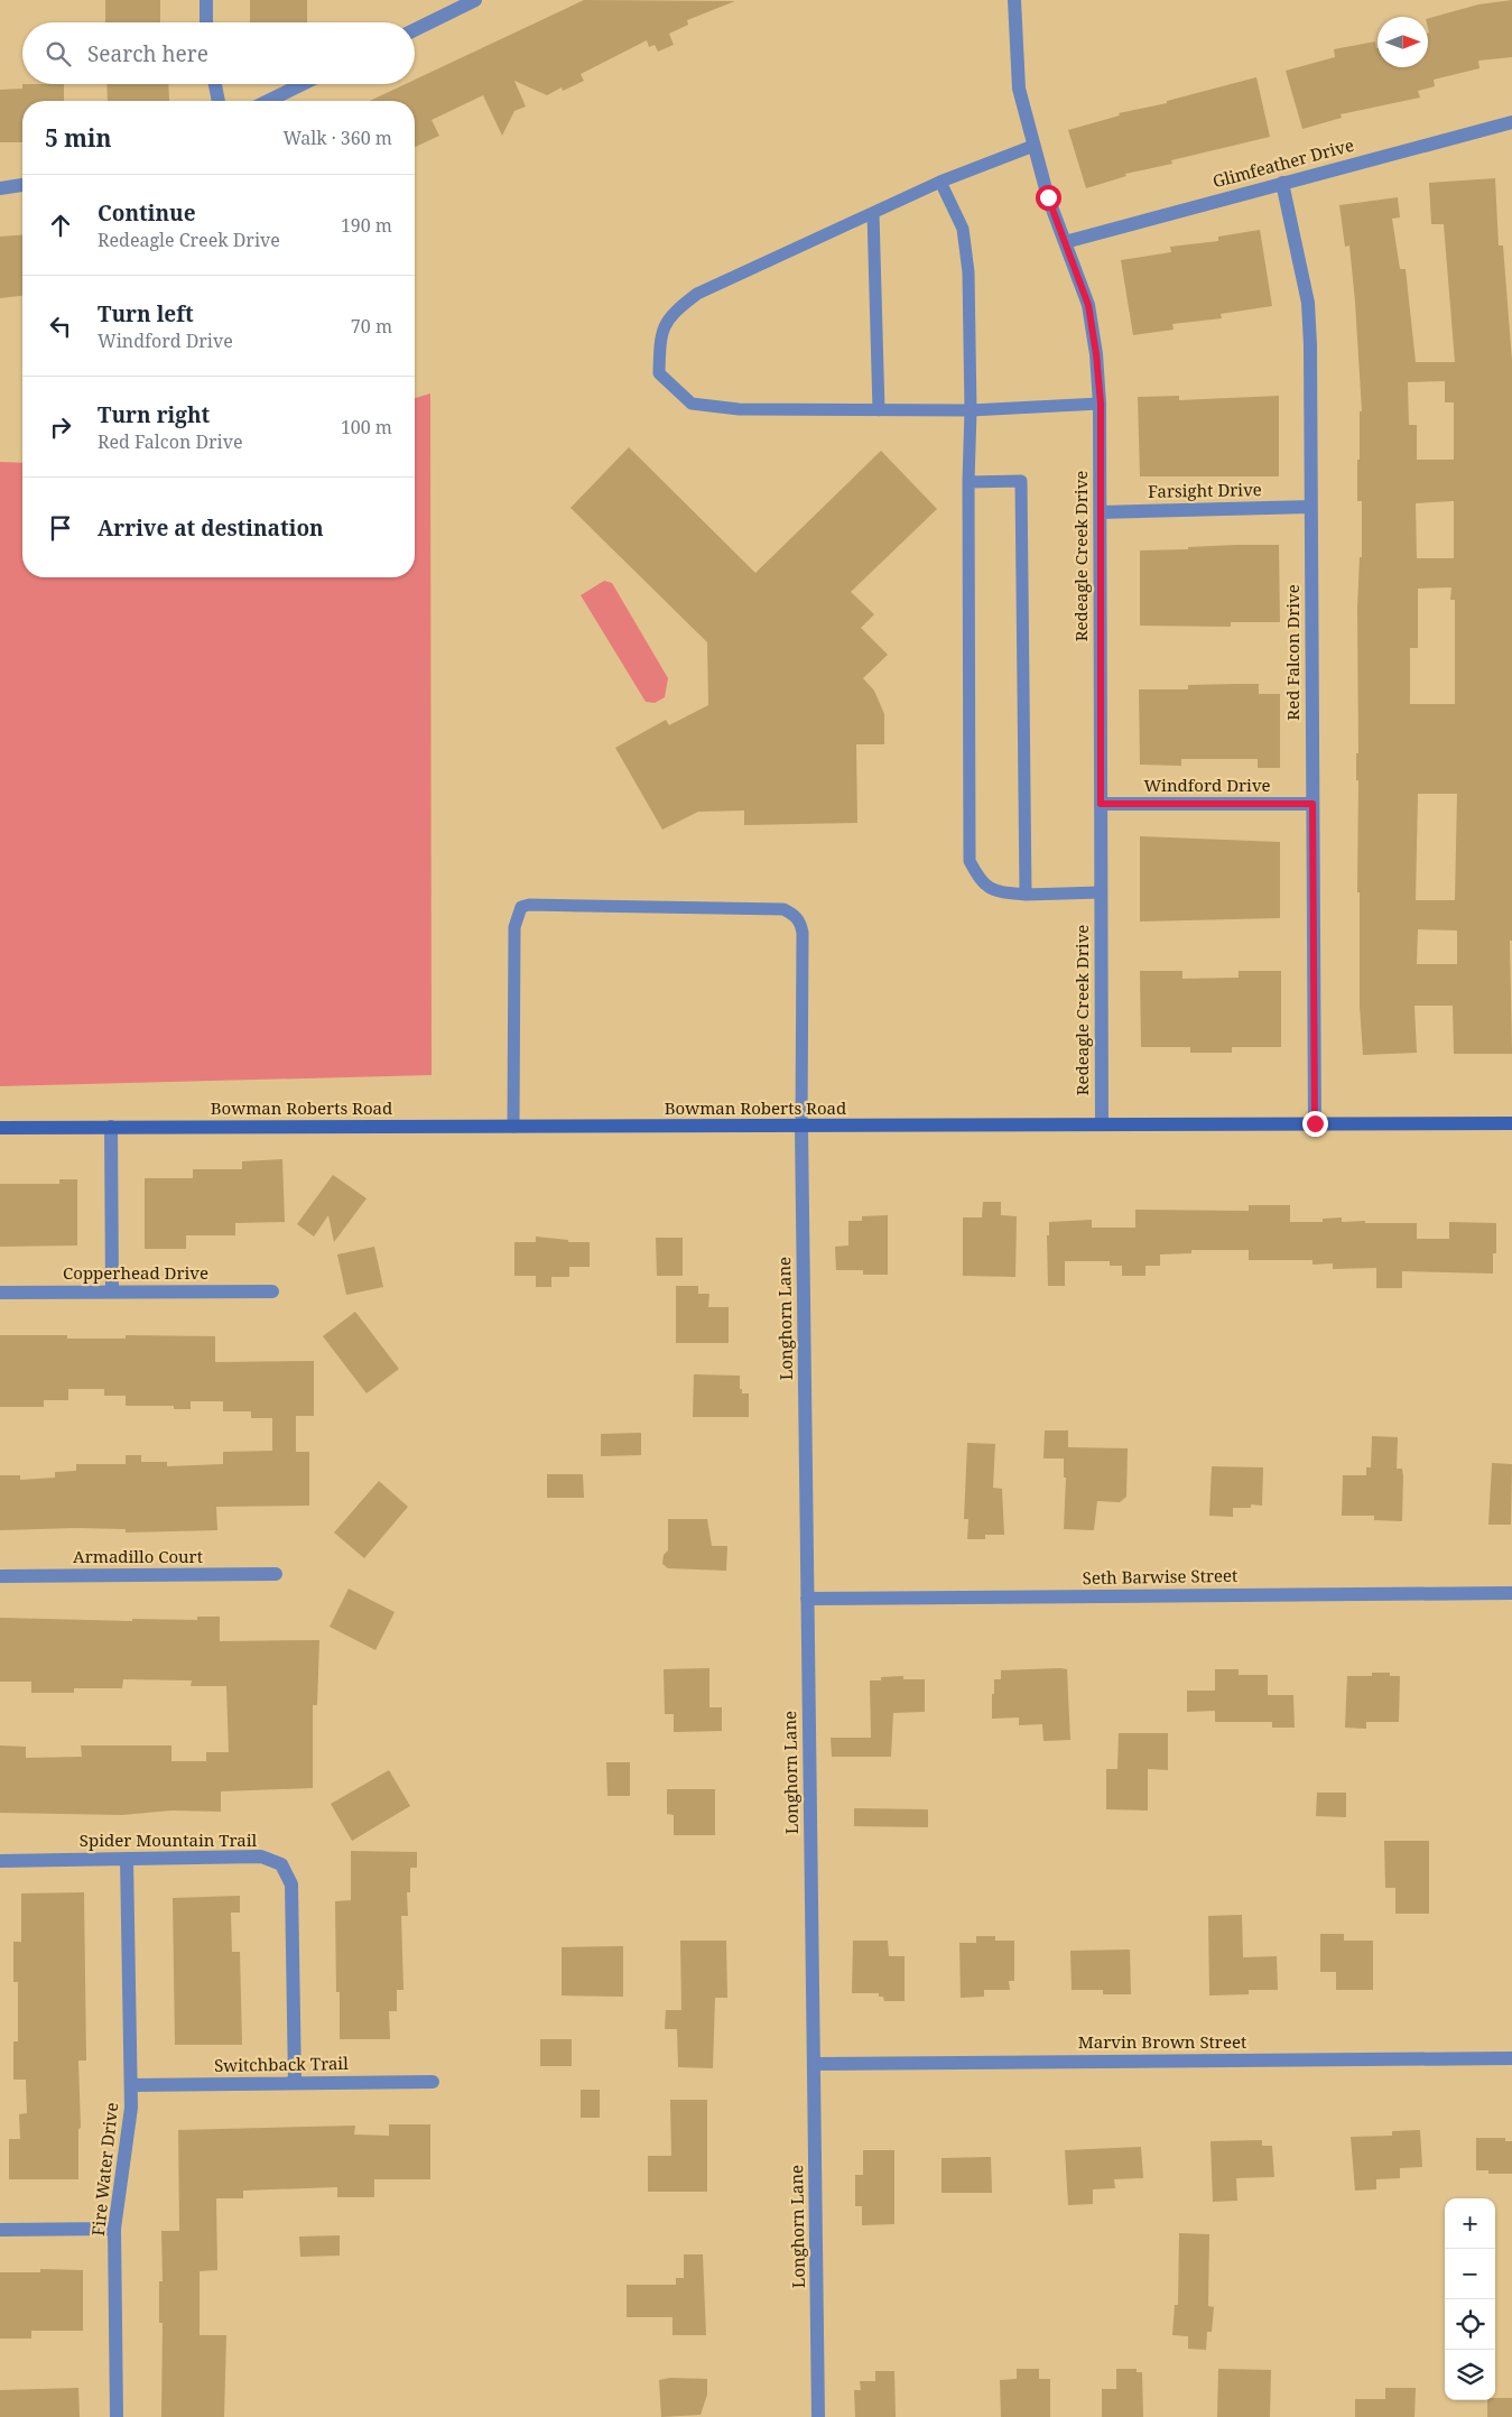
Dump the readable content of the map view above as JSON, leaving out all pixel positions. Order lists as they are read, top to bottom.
{
  "streets": {
    "street": [
      "Glimfeather Drive",
      "Farsight Drive",
      "Redeagle Creek Drive",
      "Red Falcon Drive",
      "Windford Drive",
      "Bowman Roberts Road",
      "Copperhead Drive",
      "Longhorn Lane",
      "Armadillo Court",
      "Seth Barwise Street",
      "Spider Mountain Trail",
      "Marvin Brown Street",
      "Switchback Trail",
      "Fire Water Drive"
    ]
  },
  "crossings": [
    ["Glimfeather Drive", "Redeagle Creek Drive"],
    ["Glimfeather Drive", "Red Falcon Drive"],
    ["Farsight Drive", "Redeagle Creek Drive"],
    ["Farsight Drive", "Red Falcon Drive"],
    ["Redeagle Creek Drive", "Windford Drive"],
    ["Redeagle Creek Drive", "Bowman Roberts Road"],
    ["Red Falcon Drive", "Windford Drive"],
    ["Red Falcon Drive", "Bowman Roberts Road"],
    ["Bowman Roberts Road", "Longhorn Lane"],
    ["Longhorn Lane", "Seth Barwise Street"],
    ["Longhorn Lane", "Marvin Brown Street"],
    ["Spider Mountain Trail", "Switchback Trail"],
    ["Spider Mountain Trail", "Fire Water Drive"],
    ["Switchback Trail", "Fire Water Drive"]
  ],
  "north": "right",
  "page": {
    "search": "Search here",
    "heading": ["5 min", "Walk · 360 m"],
    "list": [
      ["Continue", "Redeagle Creek Drive", "190 m"],
      ["Turn left", "Windford Drive", "70 m"],
      ["Turn right", "Red Falcon Drive", "100 m"],
      "Arrive at destination"
    ],
    "map_buttons": ["+", "−"]
  }
}
